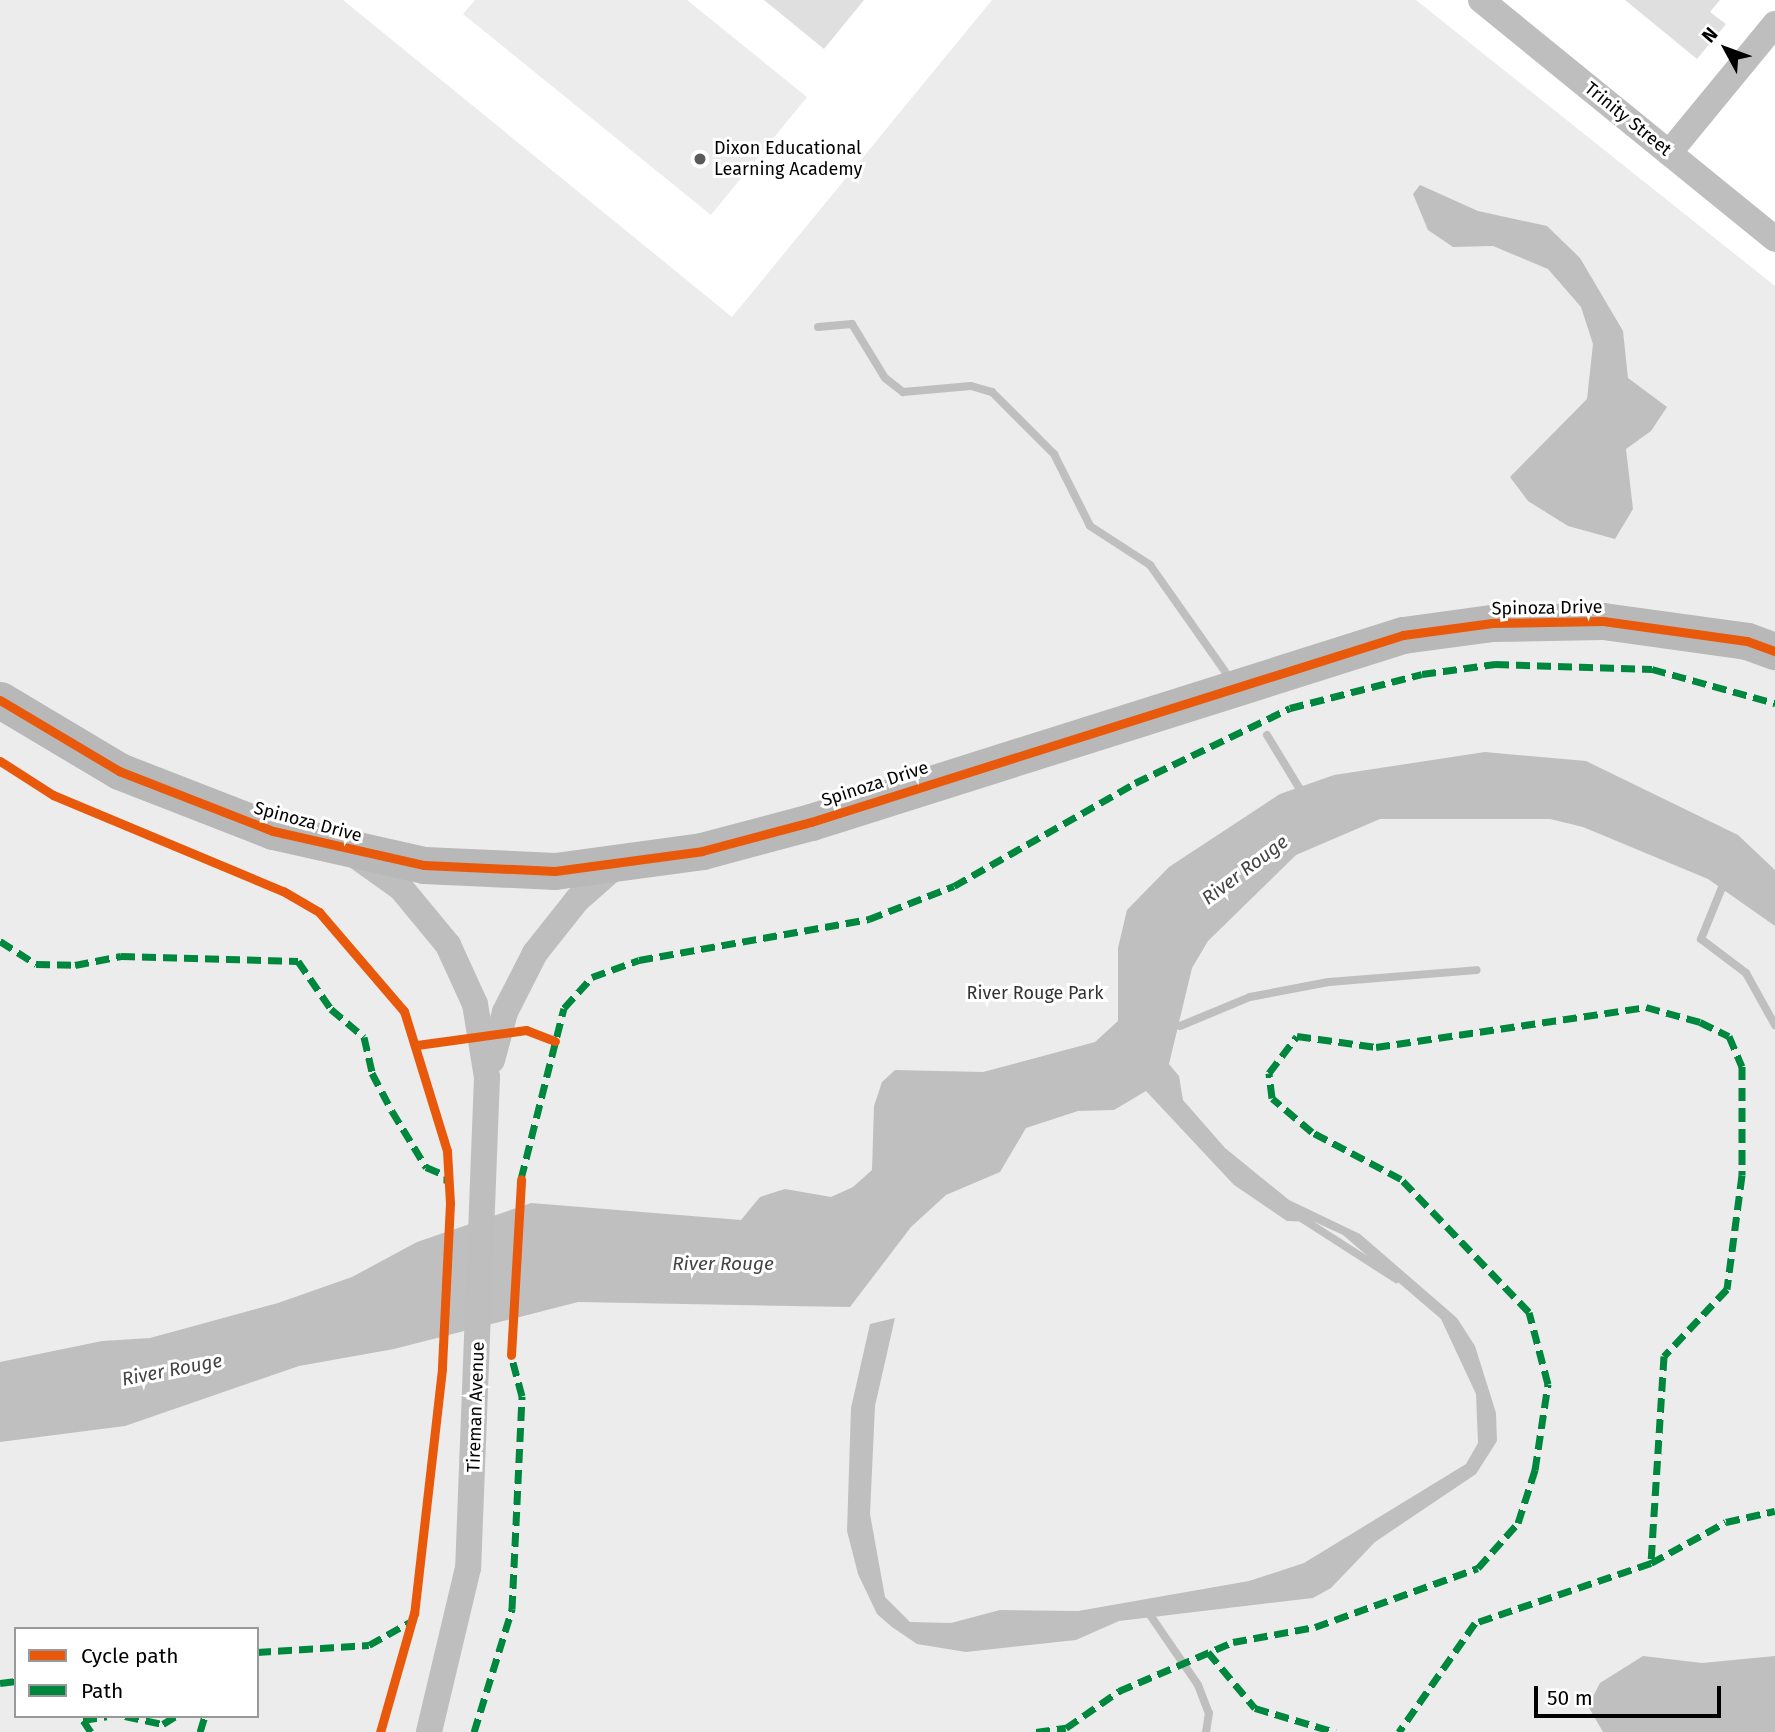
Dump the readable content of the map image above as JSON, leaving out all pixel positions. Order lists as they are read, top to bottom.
{
  "streets": {
    "street": ["Trinity Street", "Spinoza Drive", "Tireman Avenue"]
  },
  "water": ["River Rouge"],
  "parks": ["River Rouge Park"],
  "places": ["Dixon Educational Learning Academy"],
  "legend": ["Cycle path", "Path"],
  "scale_bar": "50 m",
  "north": "top left"
}
